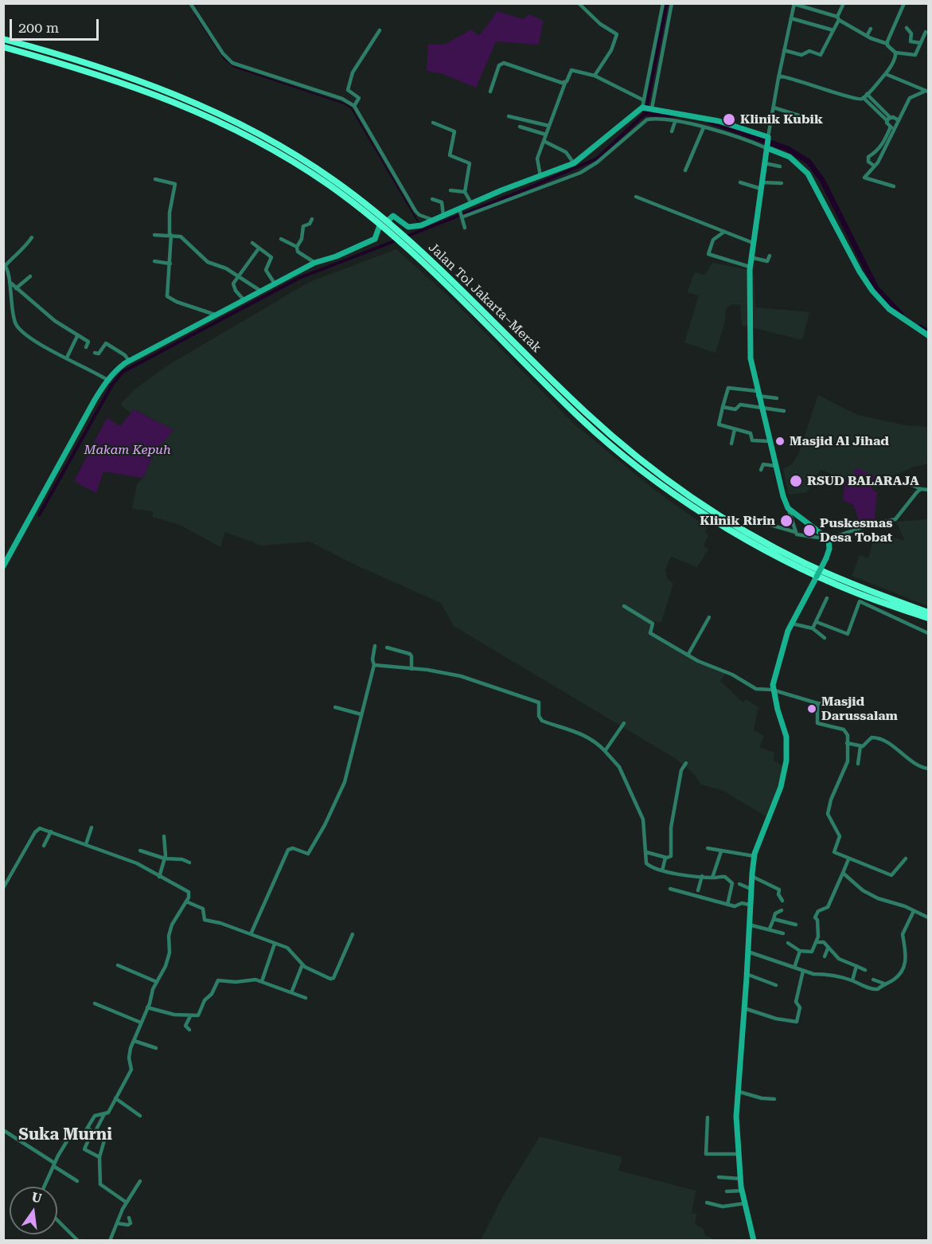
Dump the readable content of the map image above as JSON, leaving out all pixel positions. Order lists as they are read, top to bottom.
{
  "streets": {
    "highway": ["Jalan Tol Jakarta–Merak"]
  },
  "districts": ["Suka Murni"],
  "parks": ["Makam Kepuh"],
  "places": [
    "Klinik Kubik",
    "Masjid Al Jihad",
    "RSUD BALARAJA",
    "Klinik Ririn",
    "Puskesmas Desa Tobat",
    "Masjid Darussalam"
  ],
  "scale_bar": "200 m",
  "north": "top"
}
